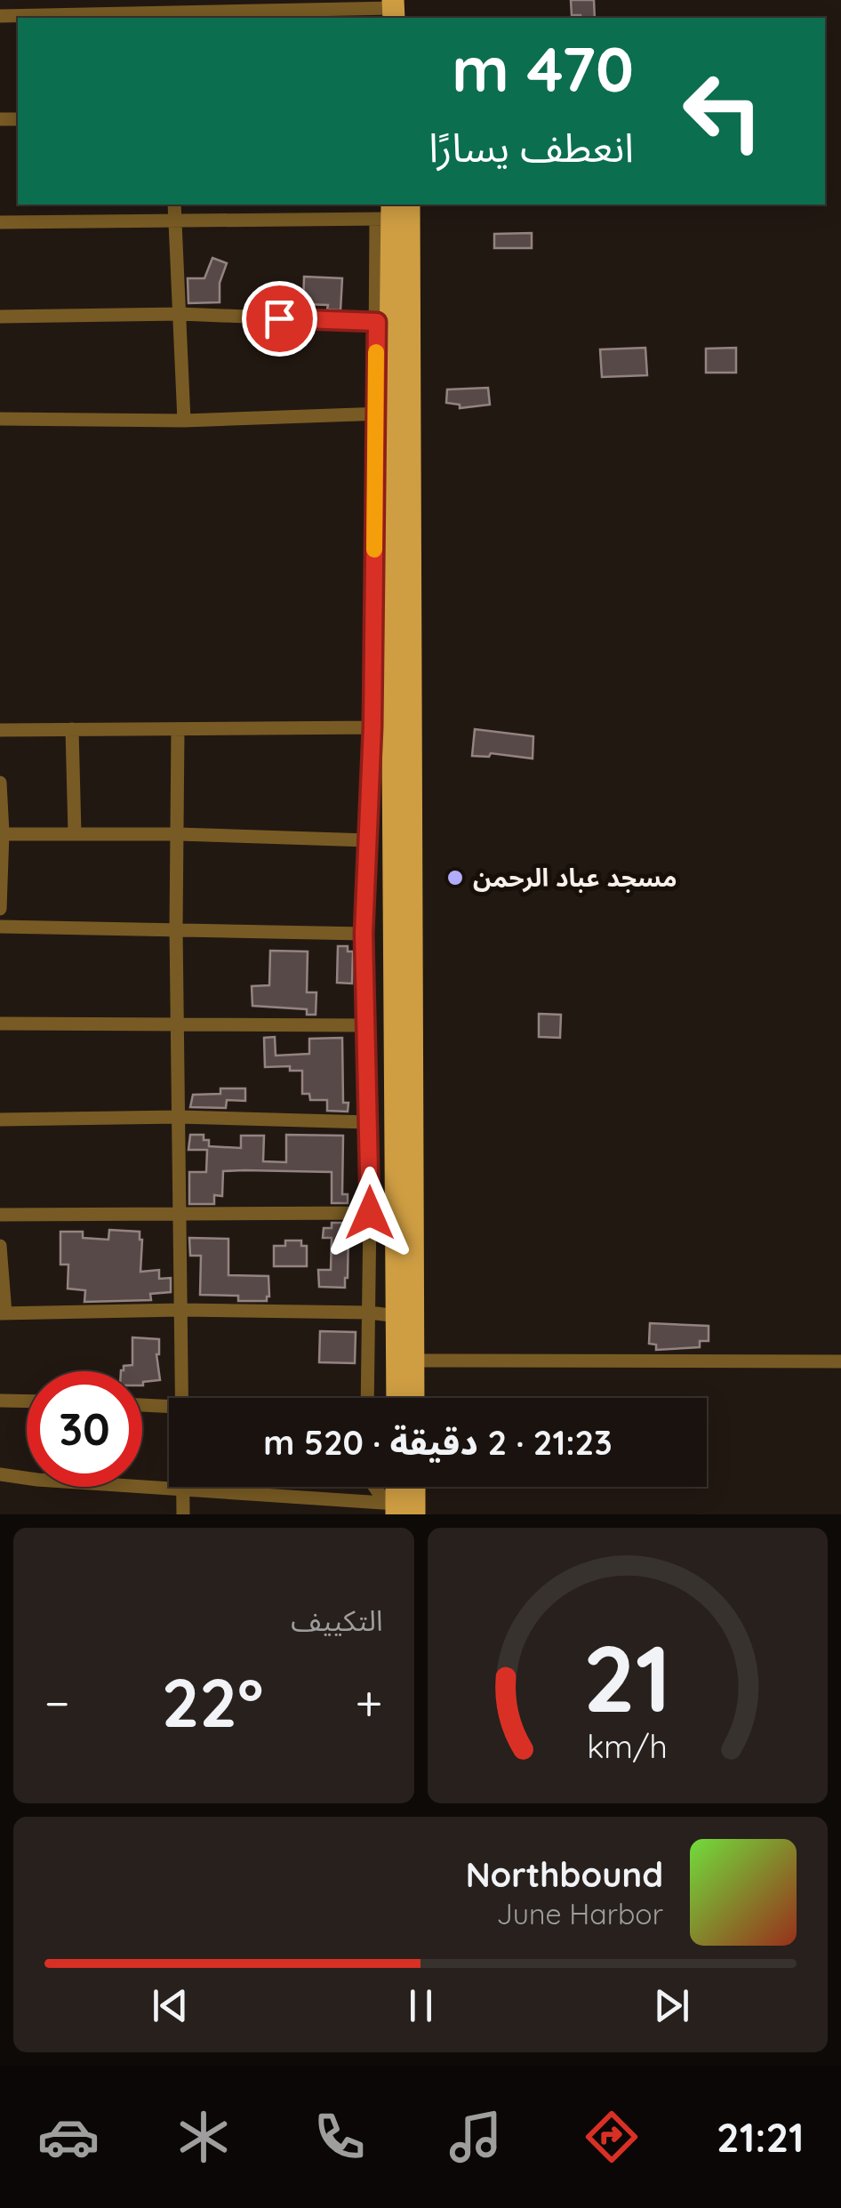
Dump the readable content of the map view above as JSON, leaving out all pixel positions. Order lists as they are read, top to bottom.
{
  "places": ["مسجد عباد الرحمن"],
  "page": {
    "turn": ["470 m", "انعطف يسارًا"],
    "limit": "30",
    "trip": "21:23 · 2 دقيقة · 520 m",
    "tile": "التكييف",
    "heat": ["−", "22°", "+"],
    "song": ["Northbound", "June Harbor"],
    "tabs": "21:21",
    "gauge": ["21", "km/h"]
  }
}
